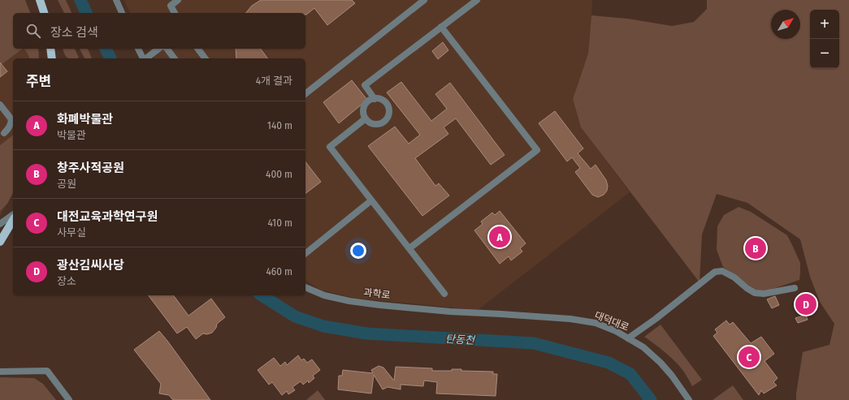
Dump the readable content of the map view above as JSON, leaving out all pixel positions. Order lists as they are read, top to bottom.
{
  "streets": {
    "street": ["과학로", "대덕대로"]
  },
  "crossings": [
    ["과학로", "대덕대로"]
  ],
  "water": ["탄동천"],
  "north": "top right",
  "page": {
    "map_buttons": ["+", "−"],
    "search": "장소 검색",
    "heading": ["주변", "4개 결과"],
    "list": [
      {
        "mark": "A",
        "name": "화폐박물관",
        "note": "박물관",
        "value": "140 m"
      },
      {
        "mark": "B",
        "name": "창주사적공원",
        "note": "공원",
        "value": "400 m"
      },
      {
        "mark": "C",
        "name": "대전교육과학연구원",
        "note": "사무실",
        "value": "410 m"
      },
      {
        "mark": "D",
        "name": "광산김씨사당",
        "note": "장소",
        "value": "460 m"
      }
    ],
    "pins": [
      "A",
      "B",
      "D",
      "C"
    ]
  }
}
